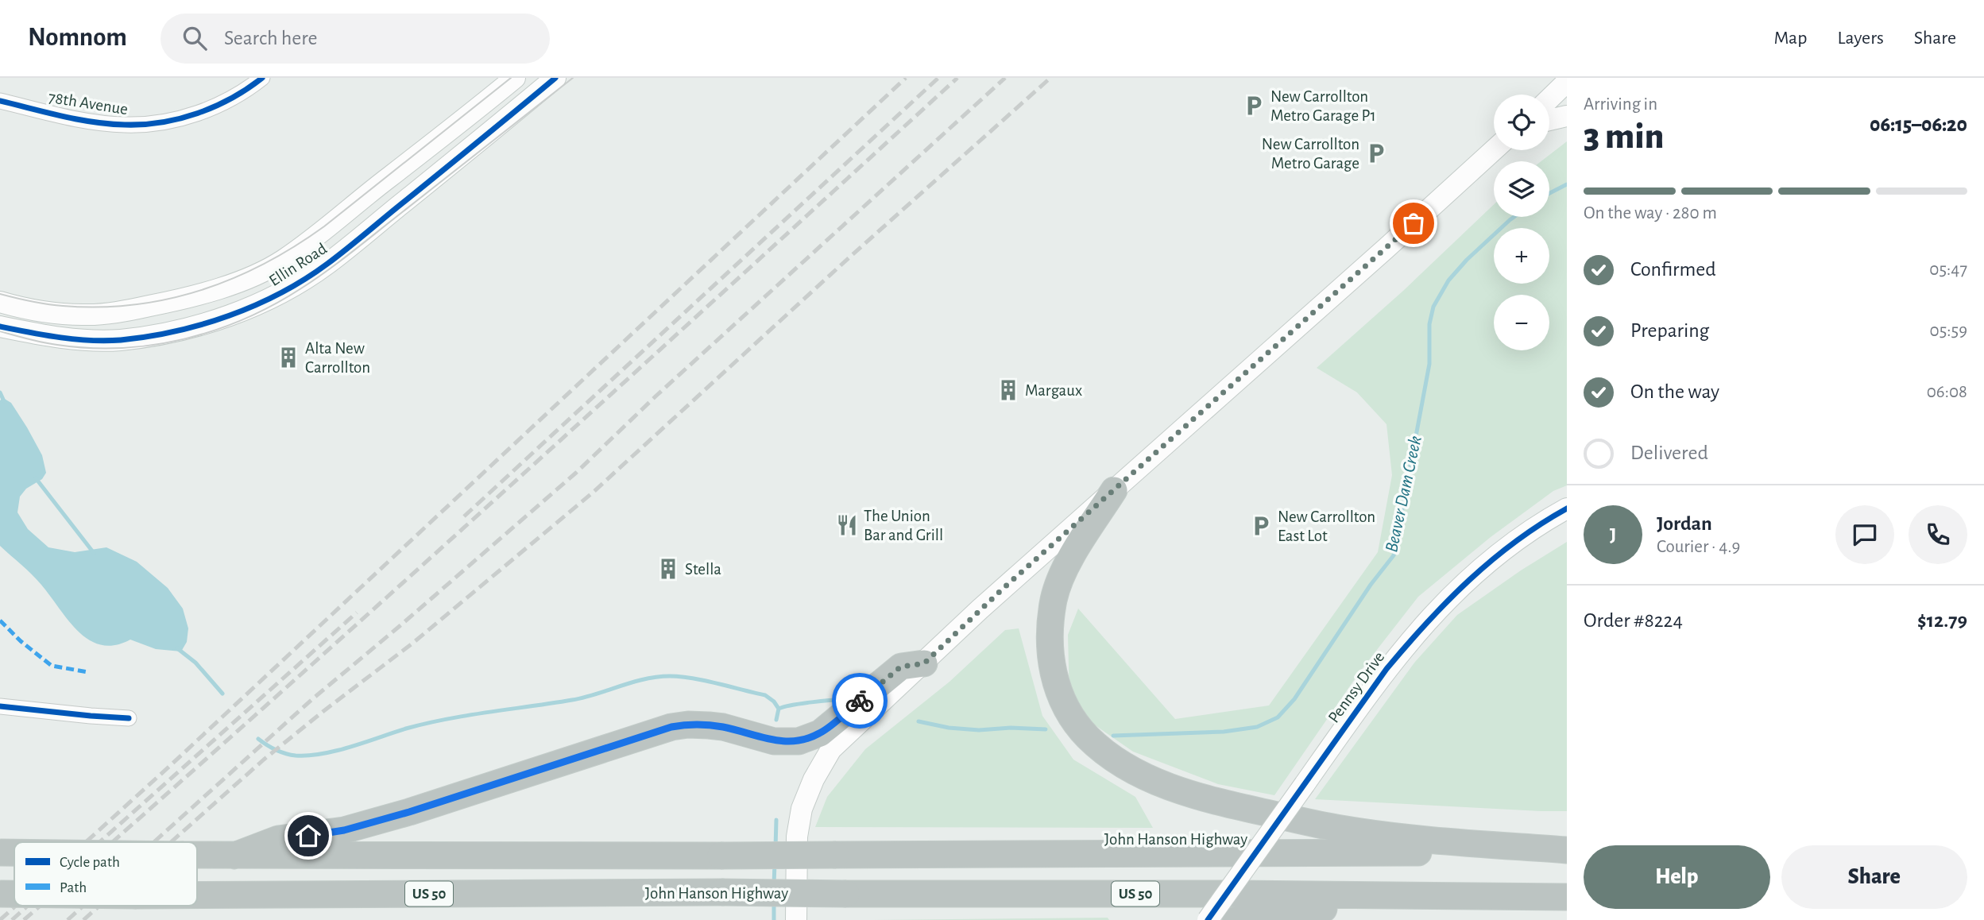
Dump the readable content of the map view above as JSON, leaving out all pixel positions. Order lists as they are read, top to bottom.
{
  "streets": {
    "highway": ["John Hanson Highway", "US 50"],
    "main road": ["Ellin Road", "Pennsy Drive"],
    "street": ["78th Avenue"]
  },
  "water": ["Beaver Dam Creek"],
  "places": {
    "parking": ["New Carrollton Metro Garage P1", "New Carrollton Metro Garage", "New Carrollton East Lot"],
    "building": ["Alta New Carrollton", "Margaux", "Stella"],
    "restaurant": ["The Union Bar and Grill"]
  },
  "legend": ["Cycle path", "Path"],
  "page": {
    "header": "Nomnom",
    "search": "Search here",
    "nav": ["Map", "Layers", "Share"],
    "heading": ["3 min", "Arriving in", "06:15–06:20"],
    "panel": [
      "Jordan",
      "Courier · 4.9",
      "Order #8224",
      "$12.79"
    ],
    "map_buttons": ["+", "−"],
    "bar": "On the way · 280 m",
    "list": [
      ["Confirmed", "05:47"],
      ["Preparing", "05:59"],
      ["On the way", "06:08"],
      "Delivered"
    ],
    "round": "J",
    "buttons": ["Help", "Share"]
  }
}
